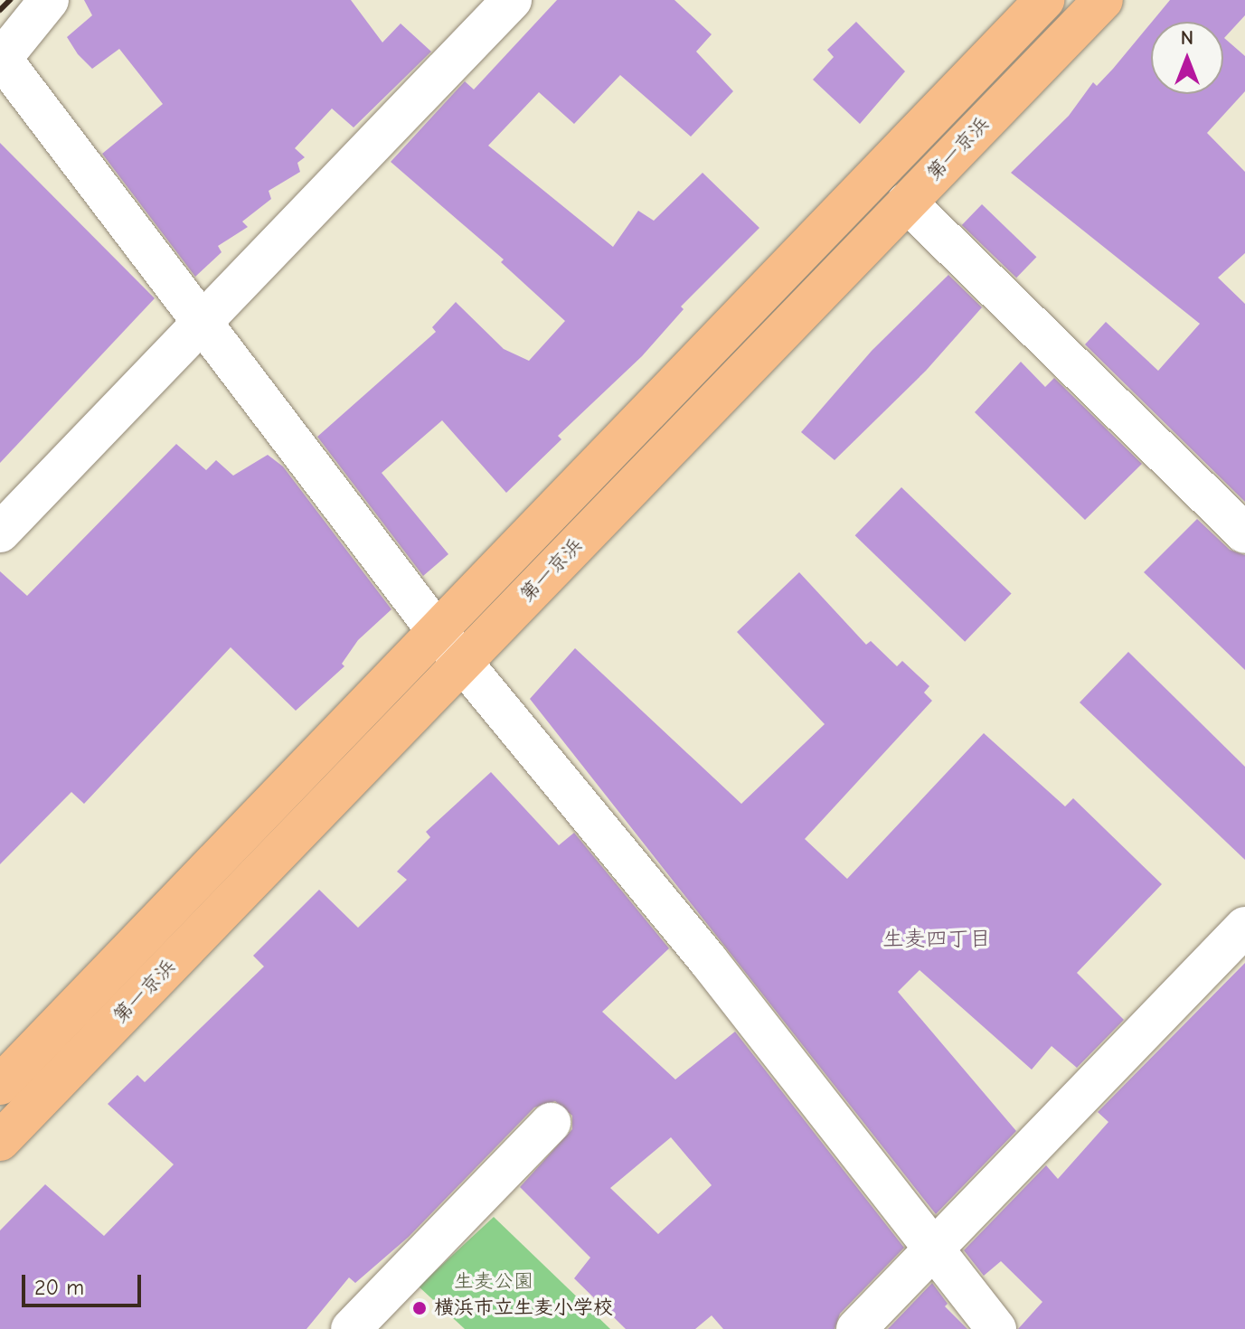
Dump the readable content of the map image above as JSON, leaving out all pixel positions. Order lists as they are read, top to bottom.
{
  "streets": {
    "highway": ["第一京浜"]
  },
  "districts": ["生麦四丁目"],
  "parks": ["生麦公園"],
  "places": ["横浜市立生麦小学校"],
  "scale_bar": "20 m",
  "north": "top"
}
